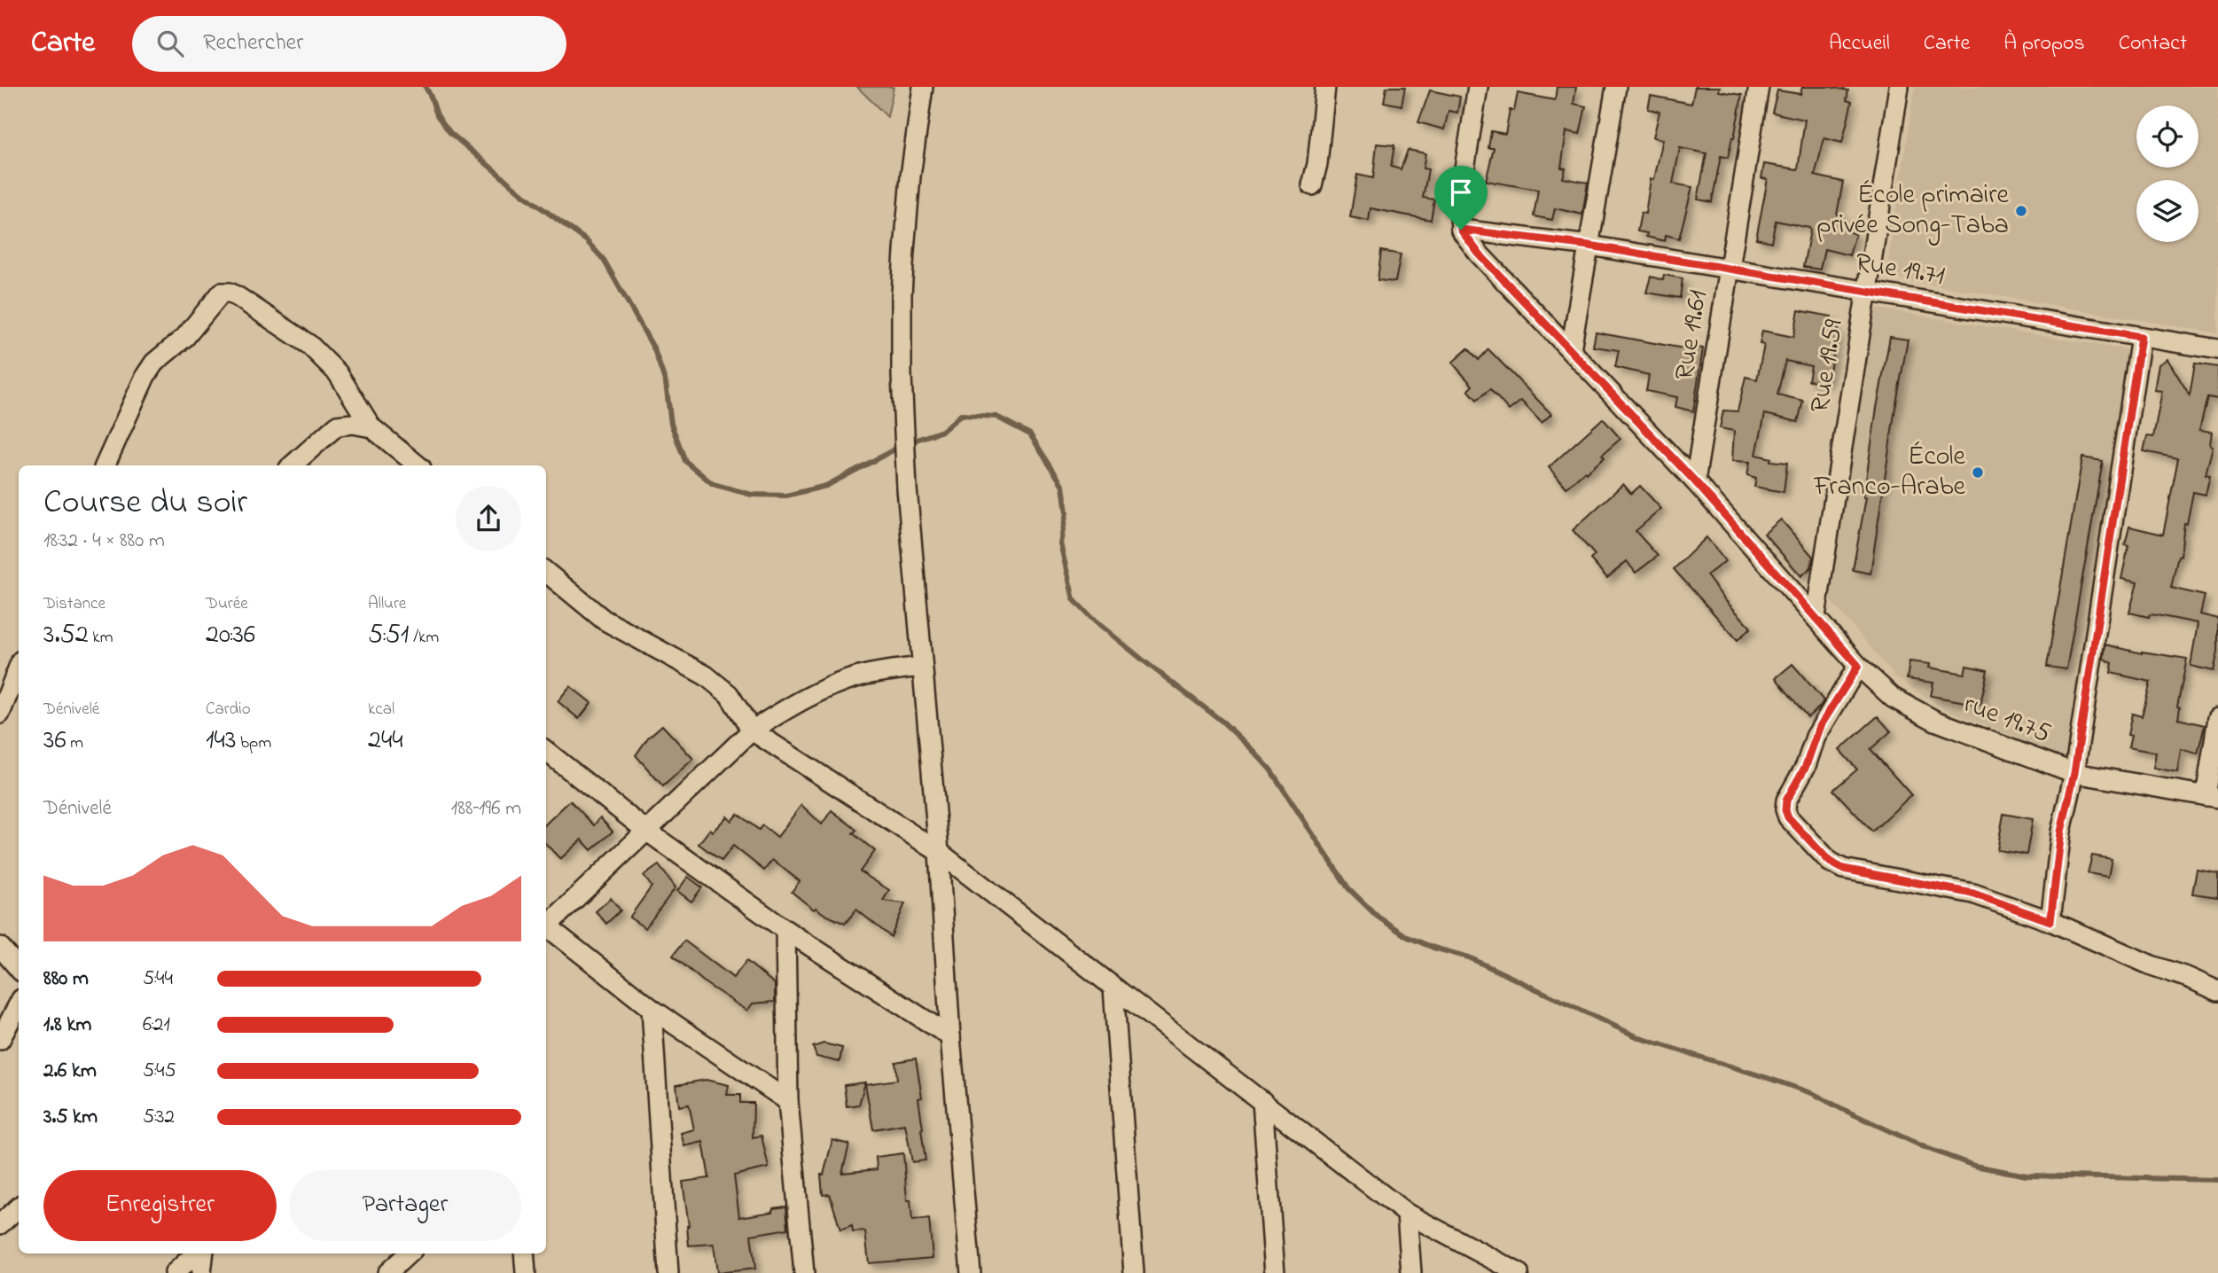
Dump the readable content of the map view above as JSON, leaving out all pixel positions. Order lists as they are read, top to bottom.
{
  "streets": {
    "street": [
      "Rue 19.71",
      "Rue 19.61",
      "Rue 19.59",
      "rue 19.75"
    ]
  },
  "crossings": [
    ["Rue 19.71", "Rue 19.61"],
    ["Rue 19.71", "Rue 19.59"],
    ["Rue 19.71", "rue 19.75"],
    ["Rue 19.61", "rue 19.75"],
    ["Rue 19.59", "rue 19.75"]
  ],
  "places": ["École primaire privée Song-Taba", "École Franco-Arabe"],
  "page": {
    "header": "Carte",
    "search": "Rechercher",
    "nav": [
      "Accueil",
      "Carte",
      "À propos",
      "Contact"
    ],
    "heading": ["Course du soir", "18:32 · 4 × 880 m"],
    "stats": [
      ["Distance", "3.52 km"],
      ["Durée", "20:36"],
      ["Allure", "5:51 /km"],
      ["Dénivelé", "36 m"],
      ["Cardio", "143 bpm"],
      ["kcal", "244"]
    ],
    "chart": ["Dénivelé", "188–196 m"],
    "list": [
      {
        "name": "880 m",
        "note": "5:44"
      },
      {
        "name": "1.8 km",
        "note": "6:21"
      },
      {
        "name": "2.6 km",
        "note": "5:45"
      },
      {
        "name": "3.5 km",
        "note": "5:32"
      }
    ],
    "buttons": ["Enregistrer", "Partager"]
  }
}
